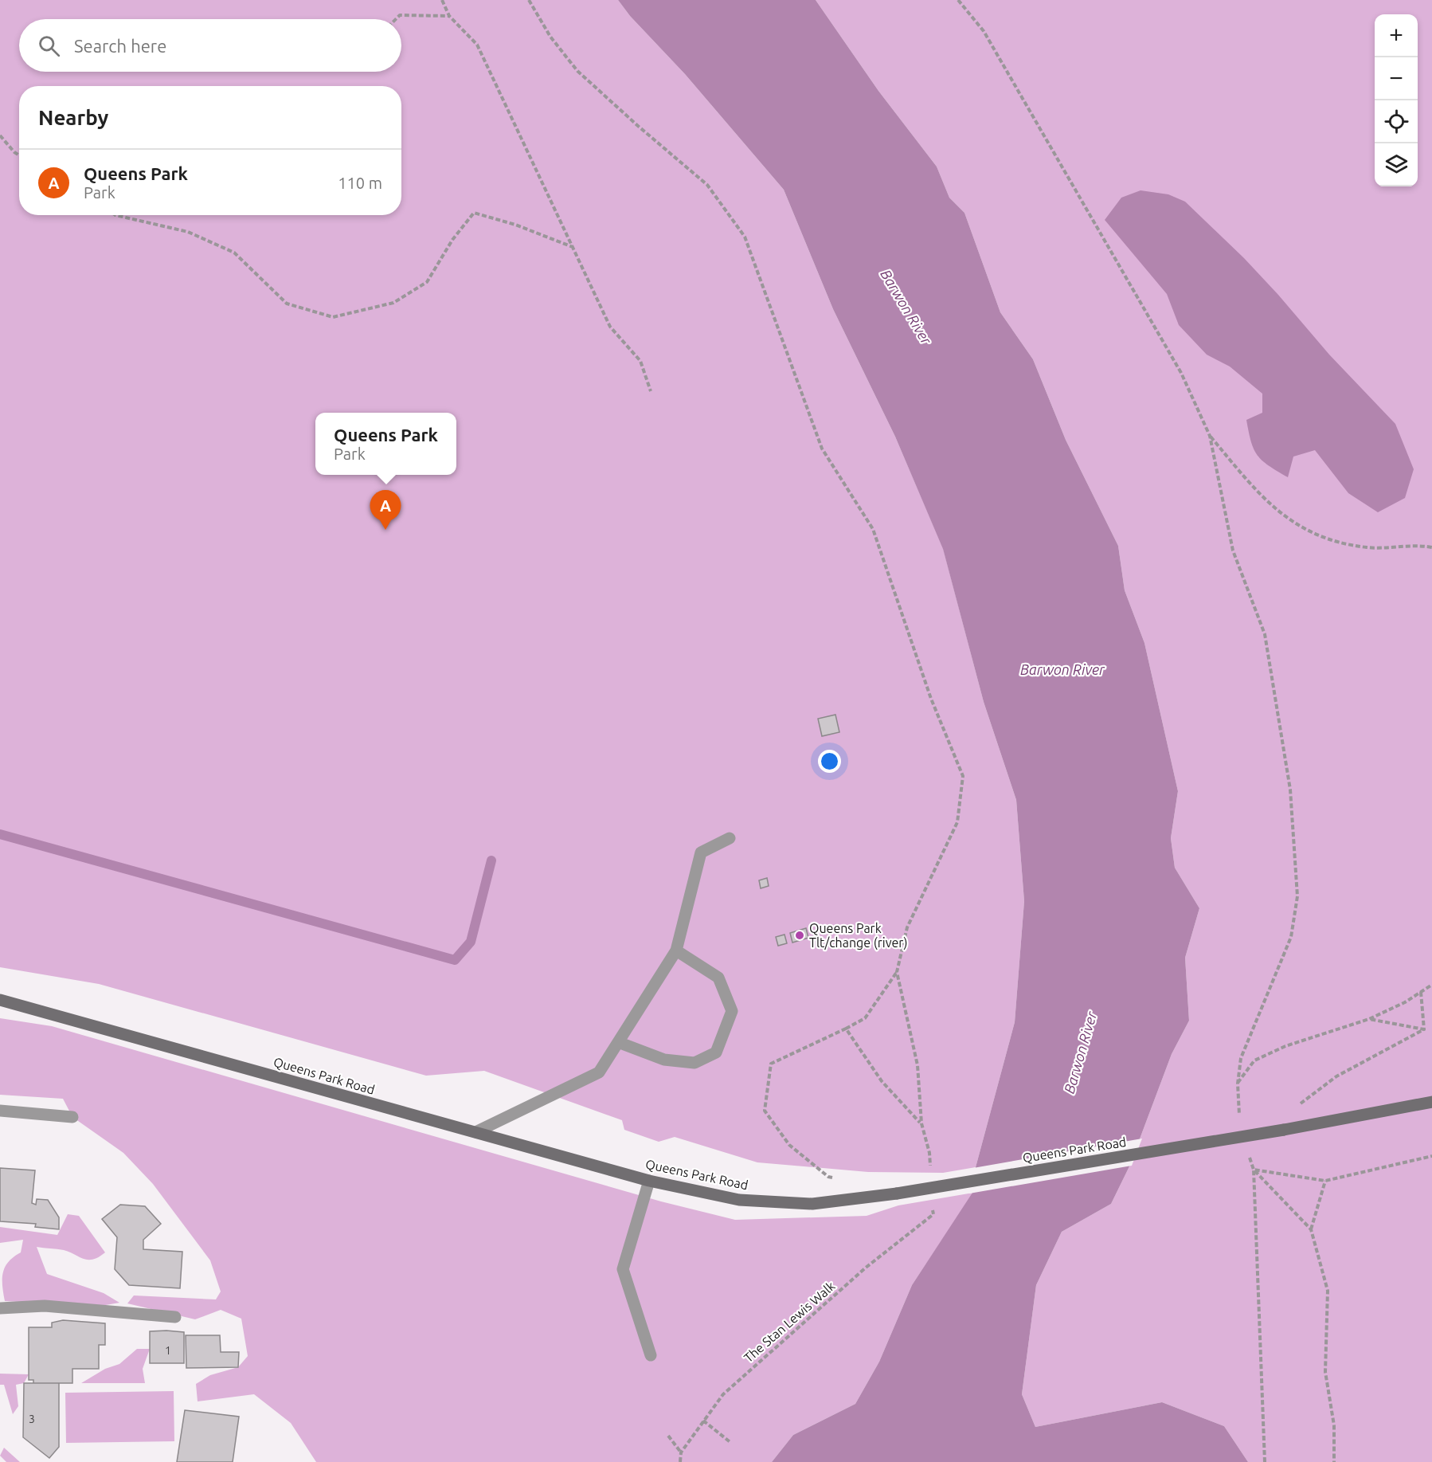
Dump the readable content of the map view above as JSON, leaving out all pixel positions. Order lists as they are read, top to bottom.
{
  "streets": {
    "main road": ["Queens Park Road"],
    "path": ["The Stan Lewis Walk"]
  },
  "water": ["Barwon River"],
  "places": ["Queens Park Tlt/change (river)"],
  "house_numbers": ["1", "3"],
  "page": {
    "map_buttons": ["+", "−"],
    "search": "Search here",
    "heading": "Nearby",
    "list": [
      {
        "mark": "A",
        "name": "Queens Park",
        "note": "Park",
        "value": "110 m"
      }
    ],
    "popup": ["Queens Park", "Park"],
    "pins": "A"
  }
}
